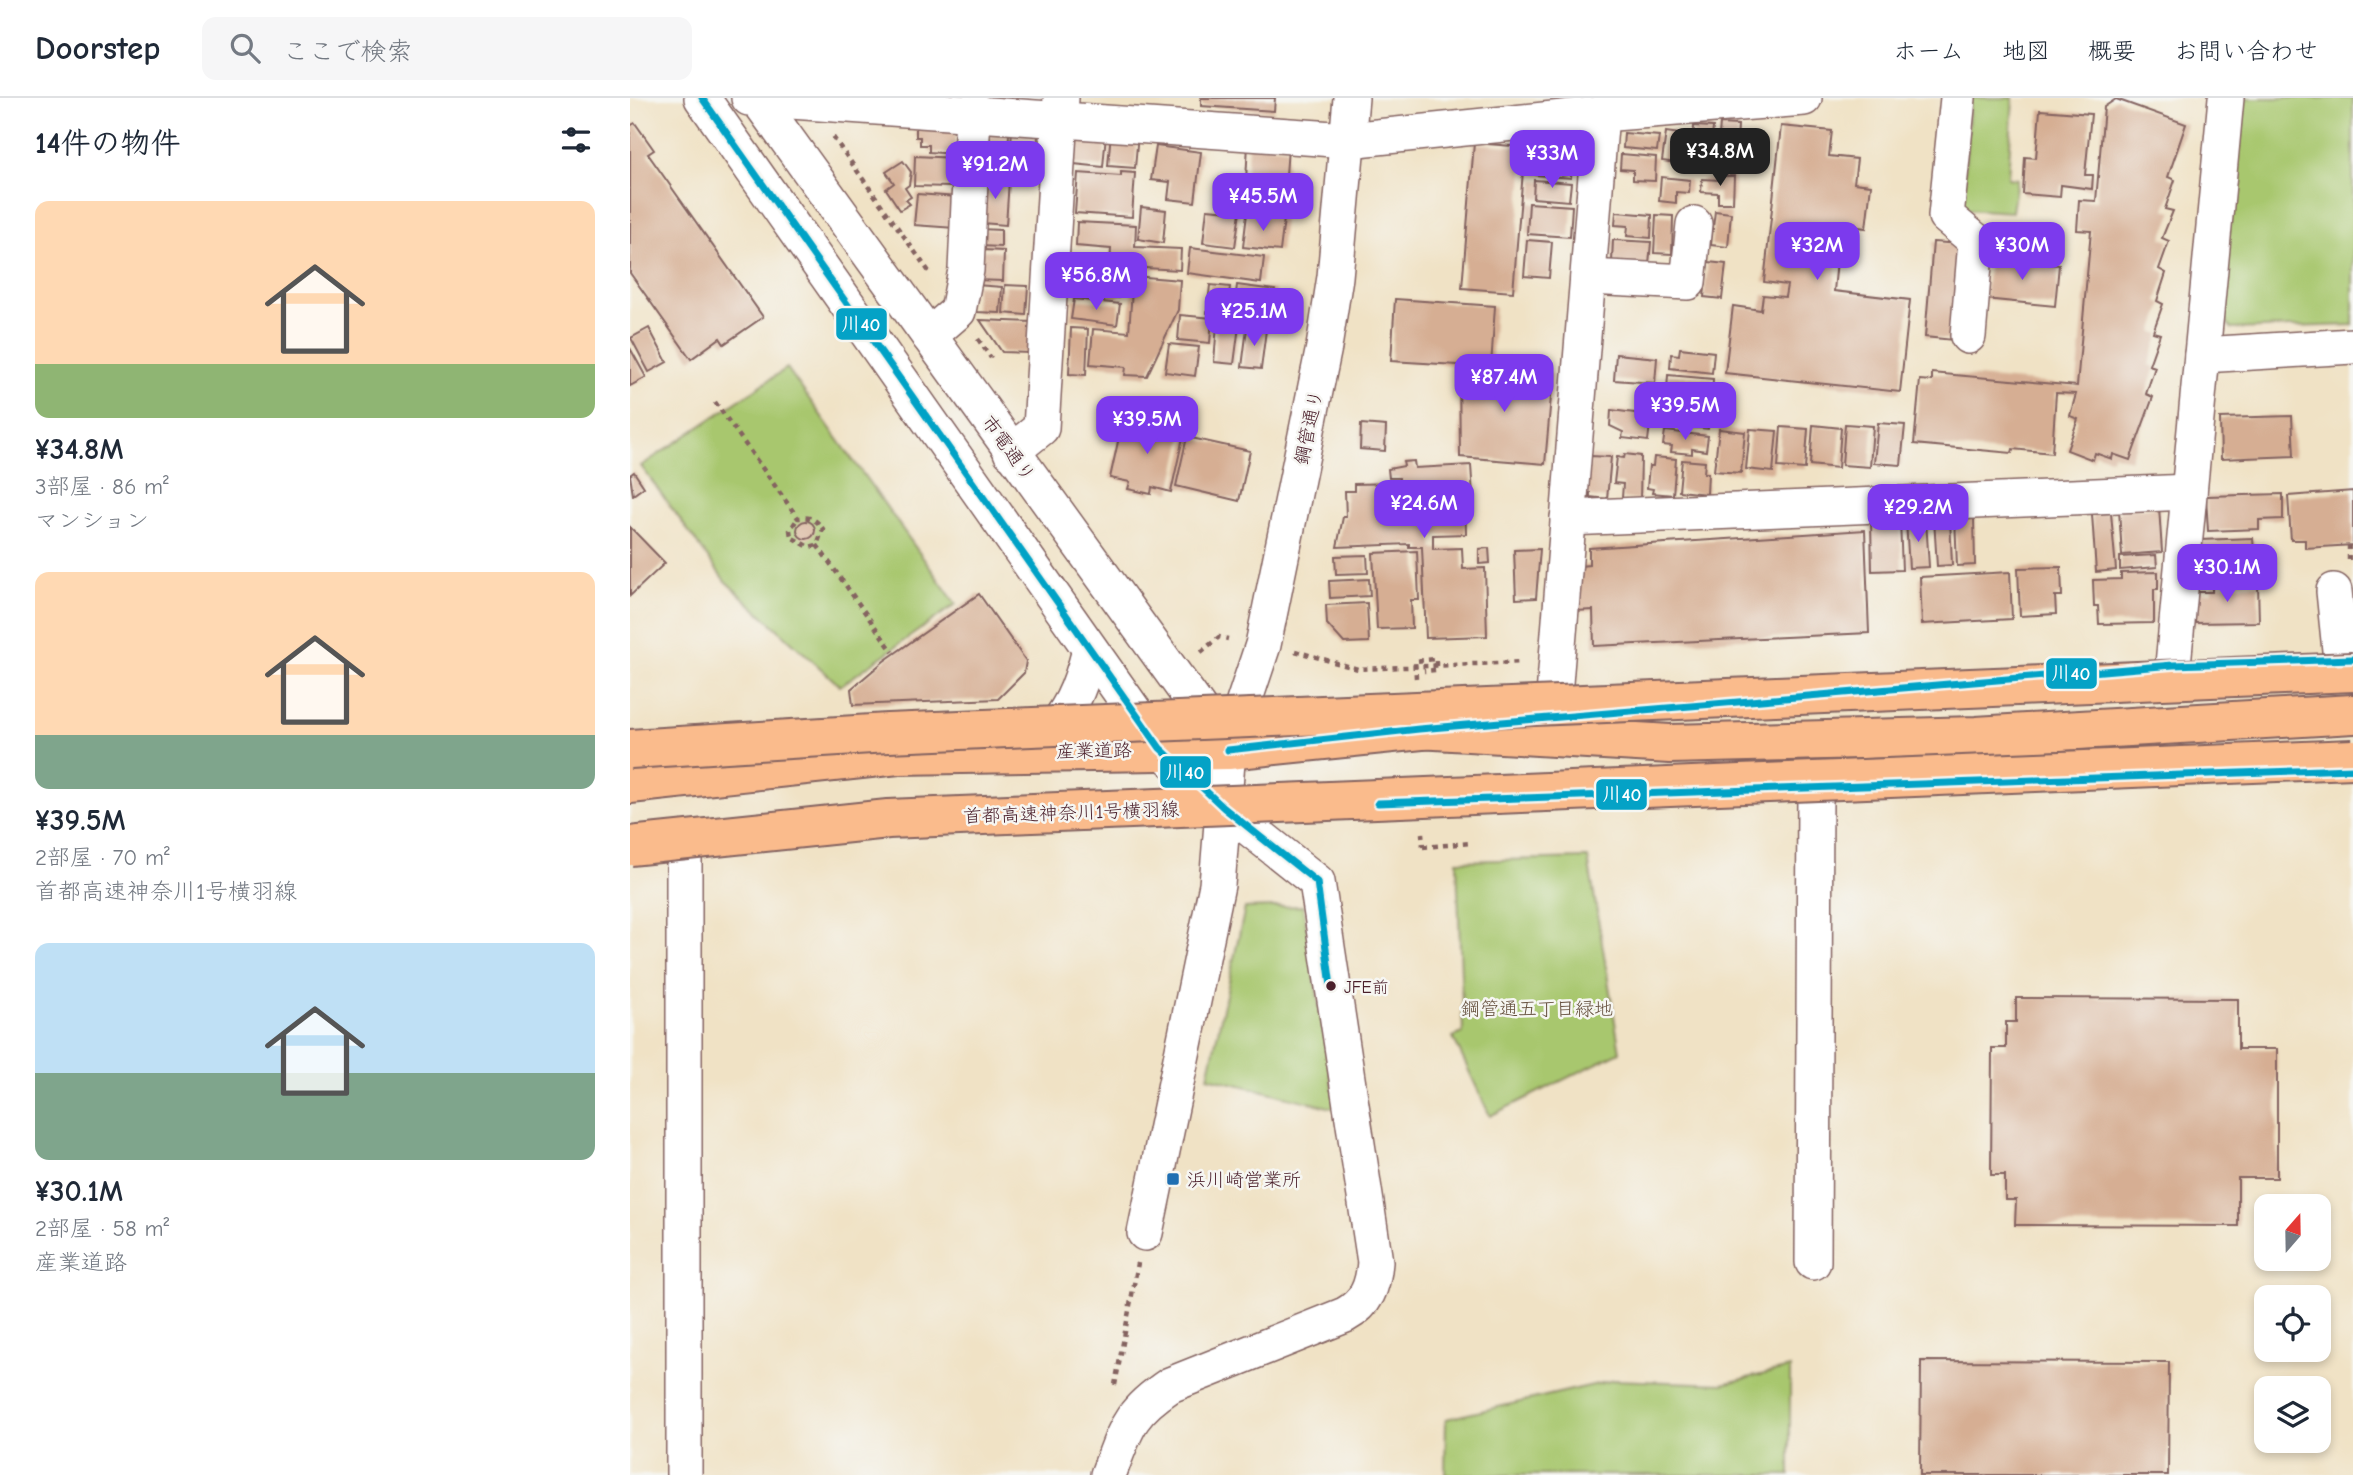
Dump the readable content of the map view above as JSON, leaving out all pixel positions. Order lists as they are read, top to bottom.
{
  "streets": {
    "main road": ["産業道路", "首都高速神奈川1号横羽線"],
    "street": ["鋼管通り", "市電通り"]
  },
  "crossings": [
    ["鋼管通り", "市電通り"],
    ["鋼管通り", "産業道路"],
    ["市電通り", "産業道路"]
  ],
  "parks": ["鋼管通五丁目緑地"],
  "places": {
    "other": ["JFE前"],
    "transit": ["浜川崎営業所"]
  },
  "lines": ["transit line 川40"],
  "north": "top",
  "page": {
    "header": "Doorstep",
    "search": "ここで検索",
    "nav": [
      "ホーム",
      "地図",
      "概要",
      "お問い合わせ"
    ],
    "heading": "14件の物件",
    "price": [
      "¥34.8M",
      "¥33M",
      "¥91.2M",
      "¥45.5M",
      "¥32M",
      "¥30M",
      "¥56.8M",
      "¥25.1M",
      "¥87.4M",
      "¥39.5M",
      "¥39.5M",
      "¥24.6M",
      "¥29.2M",
      "¥30.1M"
    ],
    "list": [
      {
        "name": "¥34.8M",
        "note": "3部屋 · 86 m² · マンション"
      },
      {
        "name": "¥39.5M",
        "note": "2部屋 · 70 m² · 首都高速神奈川1号横羽線"
      },
      {
        "name": "¥30.1M",
        "note": "2部屋 · 58 m² · 産業道路"
      }
    ]
  }
}
